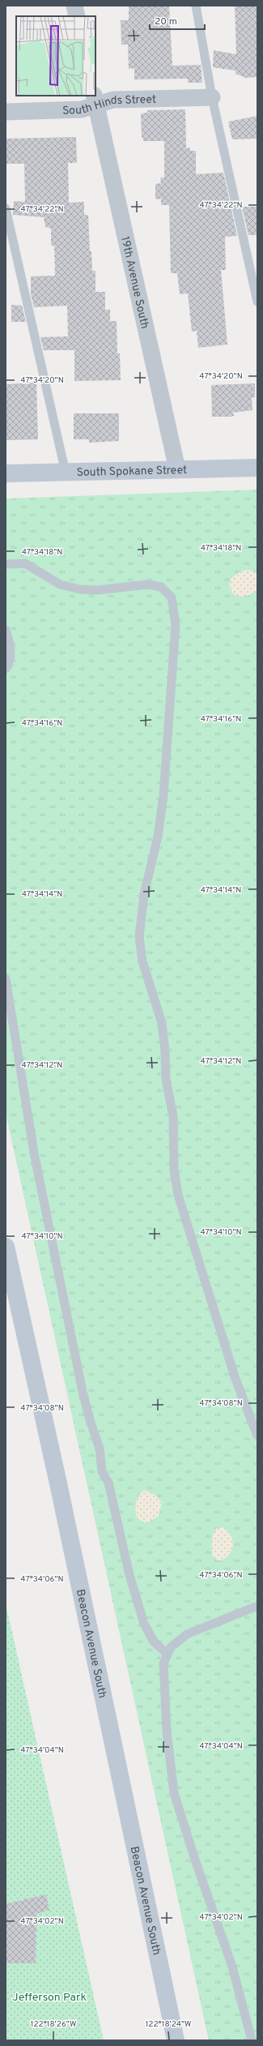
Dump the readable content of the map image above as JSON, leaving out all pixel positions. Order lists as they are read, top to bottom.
{
  "streets": {
    "main road": ["South Spokane Street", "Beacon Avenue South"],
    "street": ["South Hinds Street", "19th Avenue South"]
  },
  "crossings": [
    ["South Hinds Street", "19th Avenue South"],
    ["19th Avenue South", "South Spokane Street"]
  ],
  "parks": ["Jefferson Park"],
  "scale_bar": "20 m",
  "coordinates": [
    "47°34'22\"N",
    "47°34'20\"N",
    "47°34'18\"N",
    "47°34'16\"N",
    "47°34'14\"N",
    "47°34'12\"N",
    "47°34'10\"N",
    "47°34'08\"N",
    "47°34'06\"N",
    "47°34'04\"N",
    "47°34'02\"N",
    "122°18'26\"W",
    "122°18'24\"W"
  ]
}
